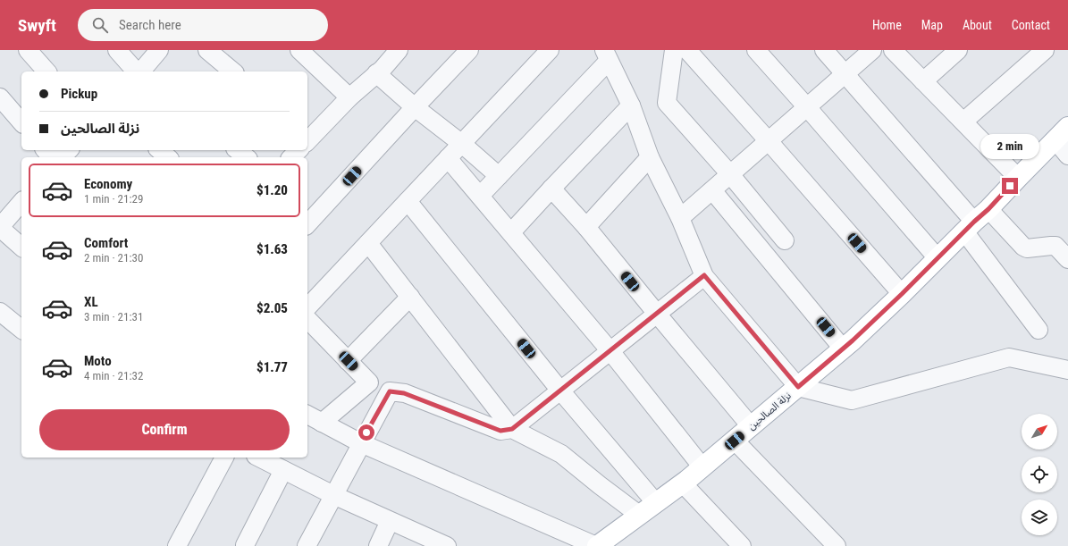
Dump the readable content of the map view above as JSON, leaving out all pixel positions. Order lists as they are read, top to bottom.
{
  "streets": {
    "main road": ["نزلة الصالحين"]
  },
  "north": "top right",
  "page": {
    "header": "Swyft",
    "search": "Search here",
    "nav": [
      "Home",
      "Map",
      "About",
      "Contact"
    ],
    "banner": ["Pickup", "نزلة الصالحين"],
    "bubble": "2 min",
    "list": [
      {
        "name": "Economy",
        "note": "1 min · 21:29",
        "value": "$1.20"
      },
      {
        "name": "Comfort",
        "note": "2 min · 21:30",
        "value": "$1.63"
      },
      {
        "name": "XL",
        "note": "3 min · 21:31",
        "value": "$2.05"
      },
      {
        "name": "Moto",
        "note": "4 min · 21:32",
        "value": "$1.77"
      }
    ],
    "buttons": "Confirm"
  }
}
